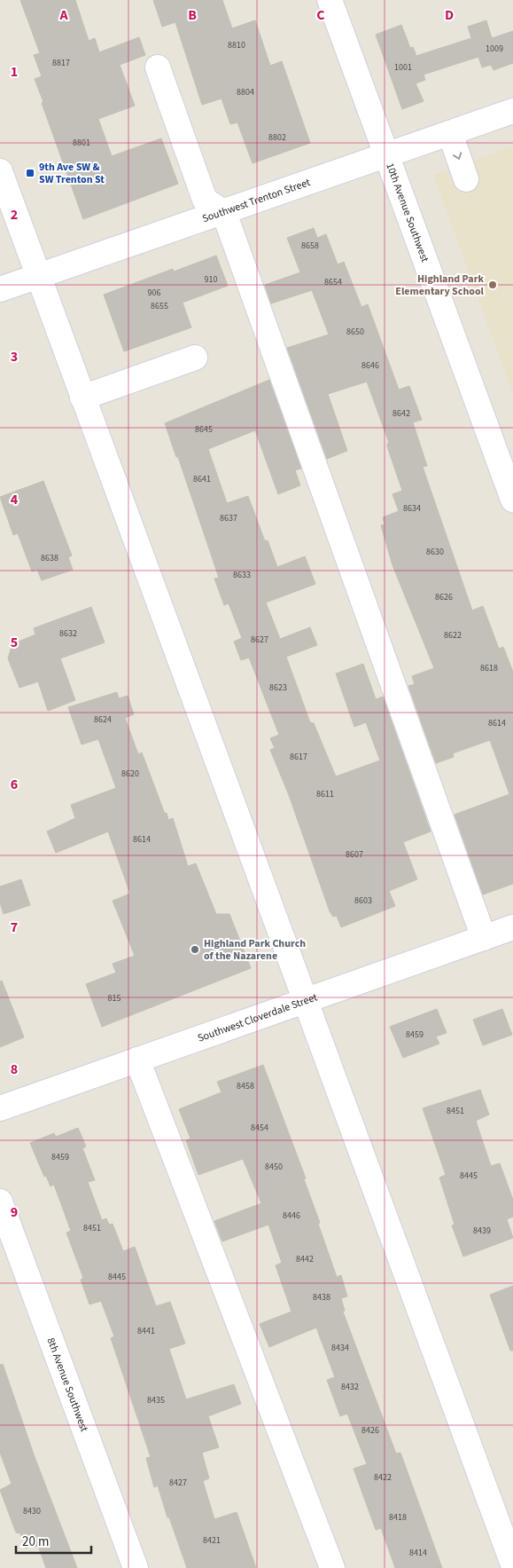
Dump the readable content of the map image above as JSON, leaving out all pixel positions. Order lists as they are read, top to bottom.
{
  "streets": {
    "street": [
      "Southwest Trenton Street",
      "10th Avenue Southwest",
      "Southwest Cloverdale Street",
      "8th Avenue Southwest"
    ]
  },
  "crossings": [
    ["Southwest Trenton Street", "10th Avenue Southwest"]
  ],
  "places": {
    "transit": ["9th Ave SW & SW Trenton St"],
    "other": ["Highland Park Elementary School", "Highland Park Church of the Nazarene"]
  },
  "house_numbers": [
    "8810",
    "1009",
    "8817",
    "1001",
    "8804",
    "8802",
    "8801",
    "8658",
    "910",
    "8654",
    "906",
    "8655",
    "8650",
    "8646",
    "8642",
    "8645",
    "8641",
    "8634",
    "8637",
    "8630",
    "8638",
    "8633",
    "8626",
    "8632",
    "8622",
    "8627",
    "8618",
    "8623",
    "8624",
    "8614",
    "8617",
    "8620",
    "8611",
    "8614",
    "8607",
    "8603",
    "815",
    "8459",
    "8458",
    "8451",
    "8454",
    "8459",
    "8450",
    "8445",
    "8446",
    "8451",
    "8439",
    "8442",
    "8445",
    "8438",
    "8441",
    "8434",
    "8432",
    "8435",
    "8426",
    "8422",
    "8427",
    "8430",
    "8418",
    "8421",
    "8414"
  ],
  "scale_bar": "20 m",
  "grid": {
    "columns": [
      "A",
      "B",
      "C",
      "D"
    ],
    "rows": [
      "1",
      "2",
      "3",
      "4",
      "5",
      "6",
      "7",
      "8",
      "9"
    ]
  }
}
